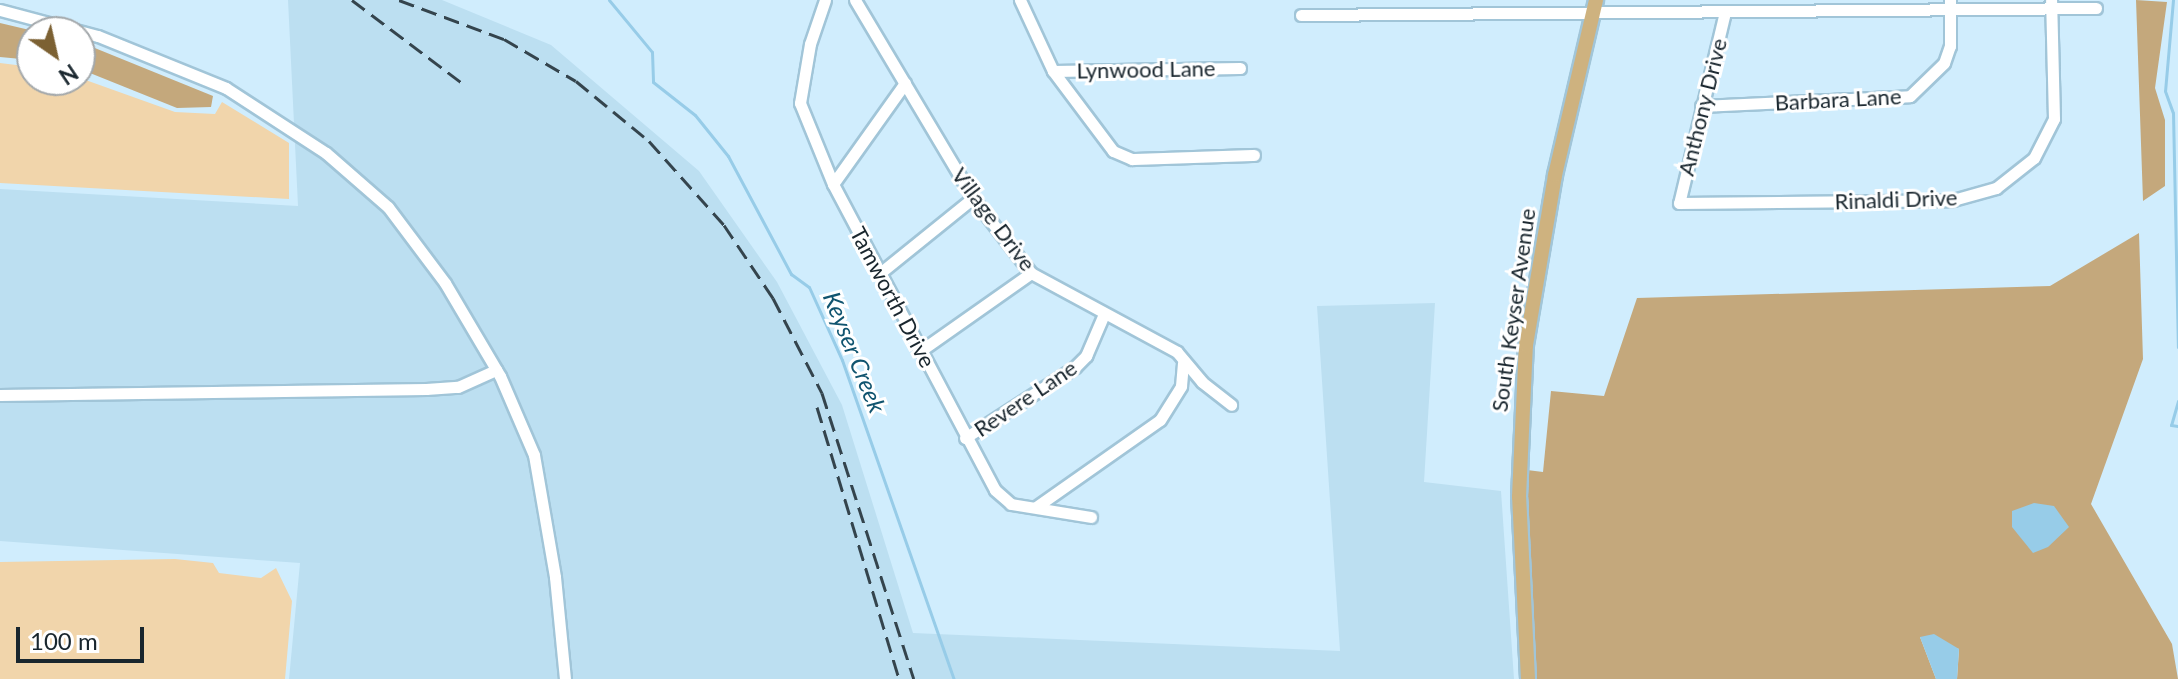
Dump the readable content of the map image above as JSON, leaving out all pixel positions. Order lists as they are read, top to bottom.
{
  "streets": {
    "main road": ["South Keyser Avenue"],
    "street": [
      "Lynwood Lane",
      "Barbara Lane",
      "Anthony Drive",
      "Rinaldi Drive",
      "Village Drive",
      "Tamworth Drive",
      "Revere Lane"
    ]
  },
  "crossings": [
    ["Barbara Lane", "Anthony Drive"],
    ["Anthony Drive", "Rinaldi Drive"],
    ["Village Drive", "Revere Lane"],
    ["Tamworth Drive", "Revere Lane"]
  ],
  "water": ["Keyser Creek"],
  "scale_bar": "100 m",
  "north": "bottom right"
}
